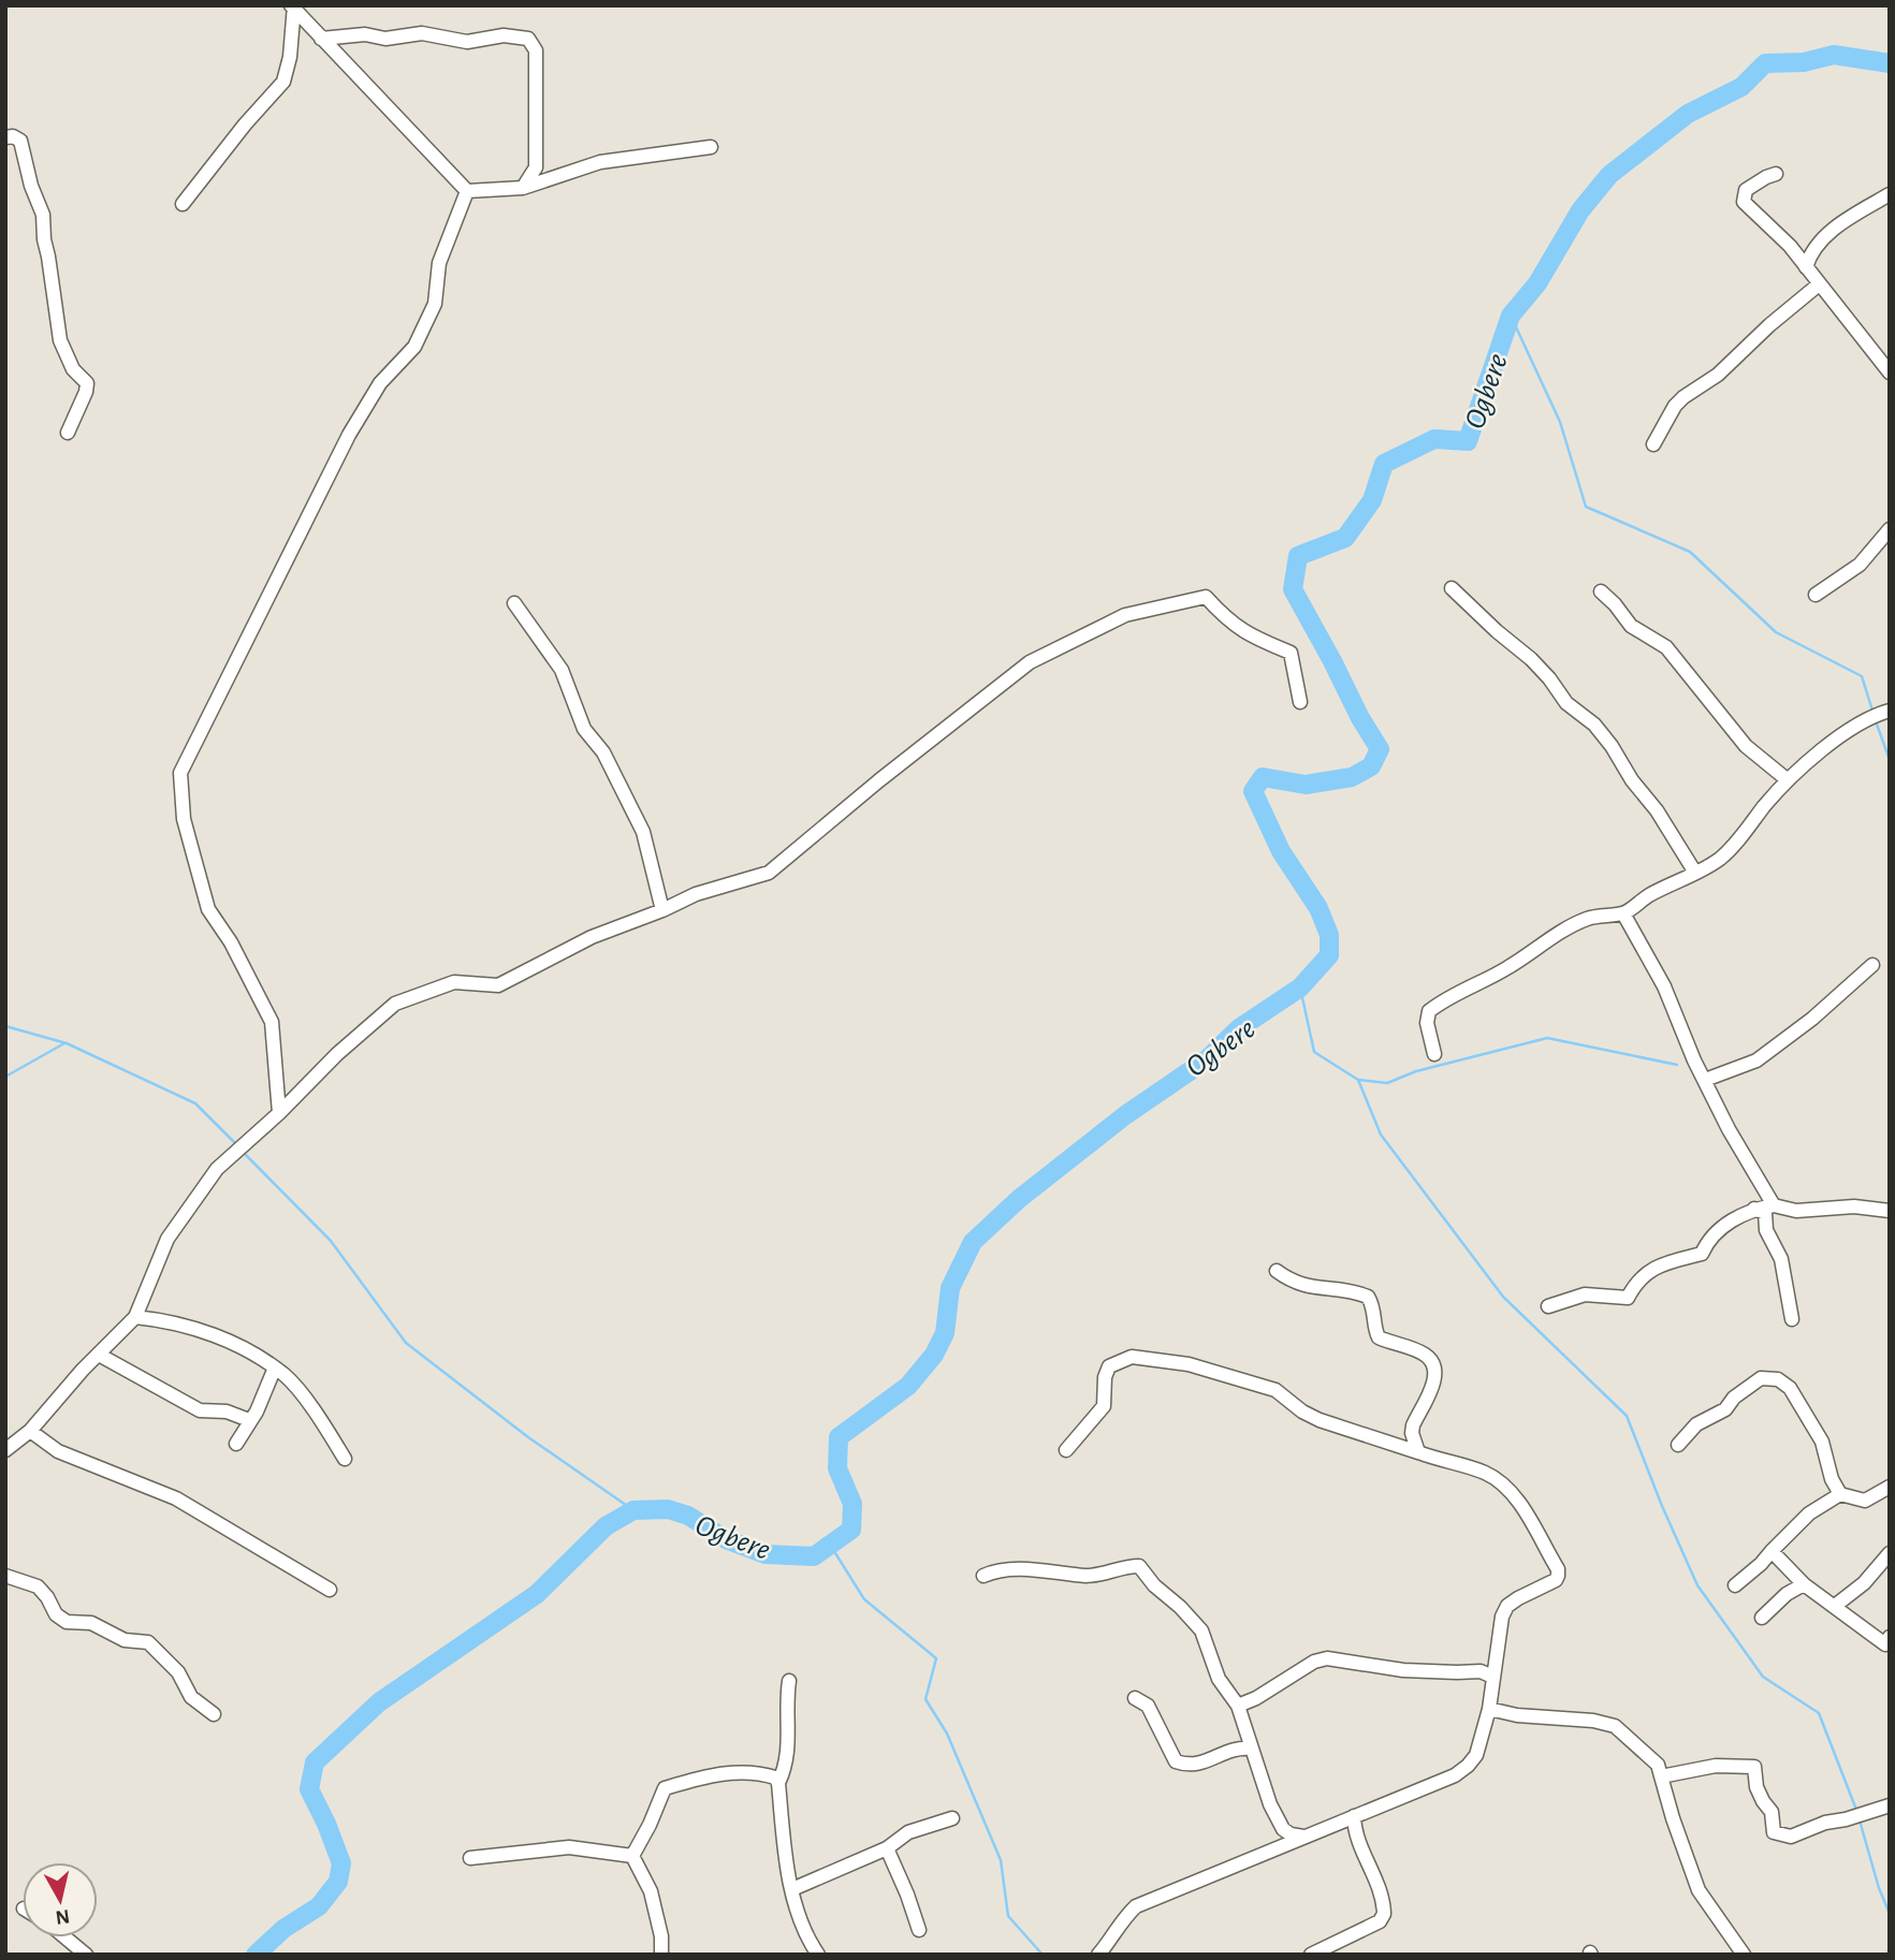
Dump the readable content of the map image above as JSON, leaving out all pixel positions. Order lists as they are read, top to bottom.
{
  "water": ["Ogbere"],
  "north": "bottom"
}
